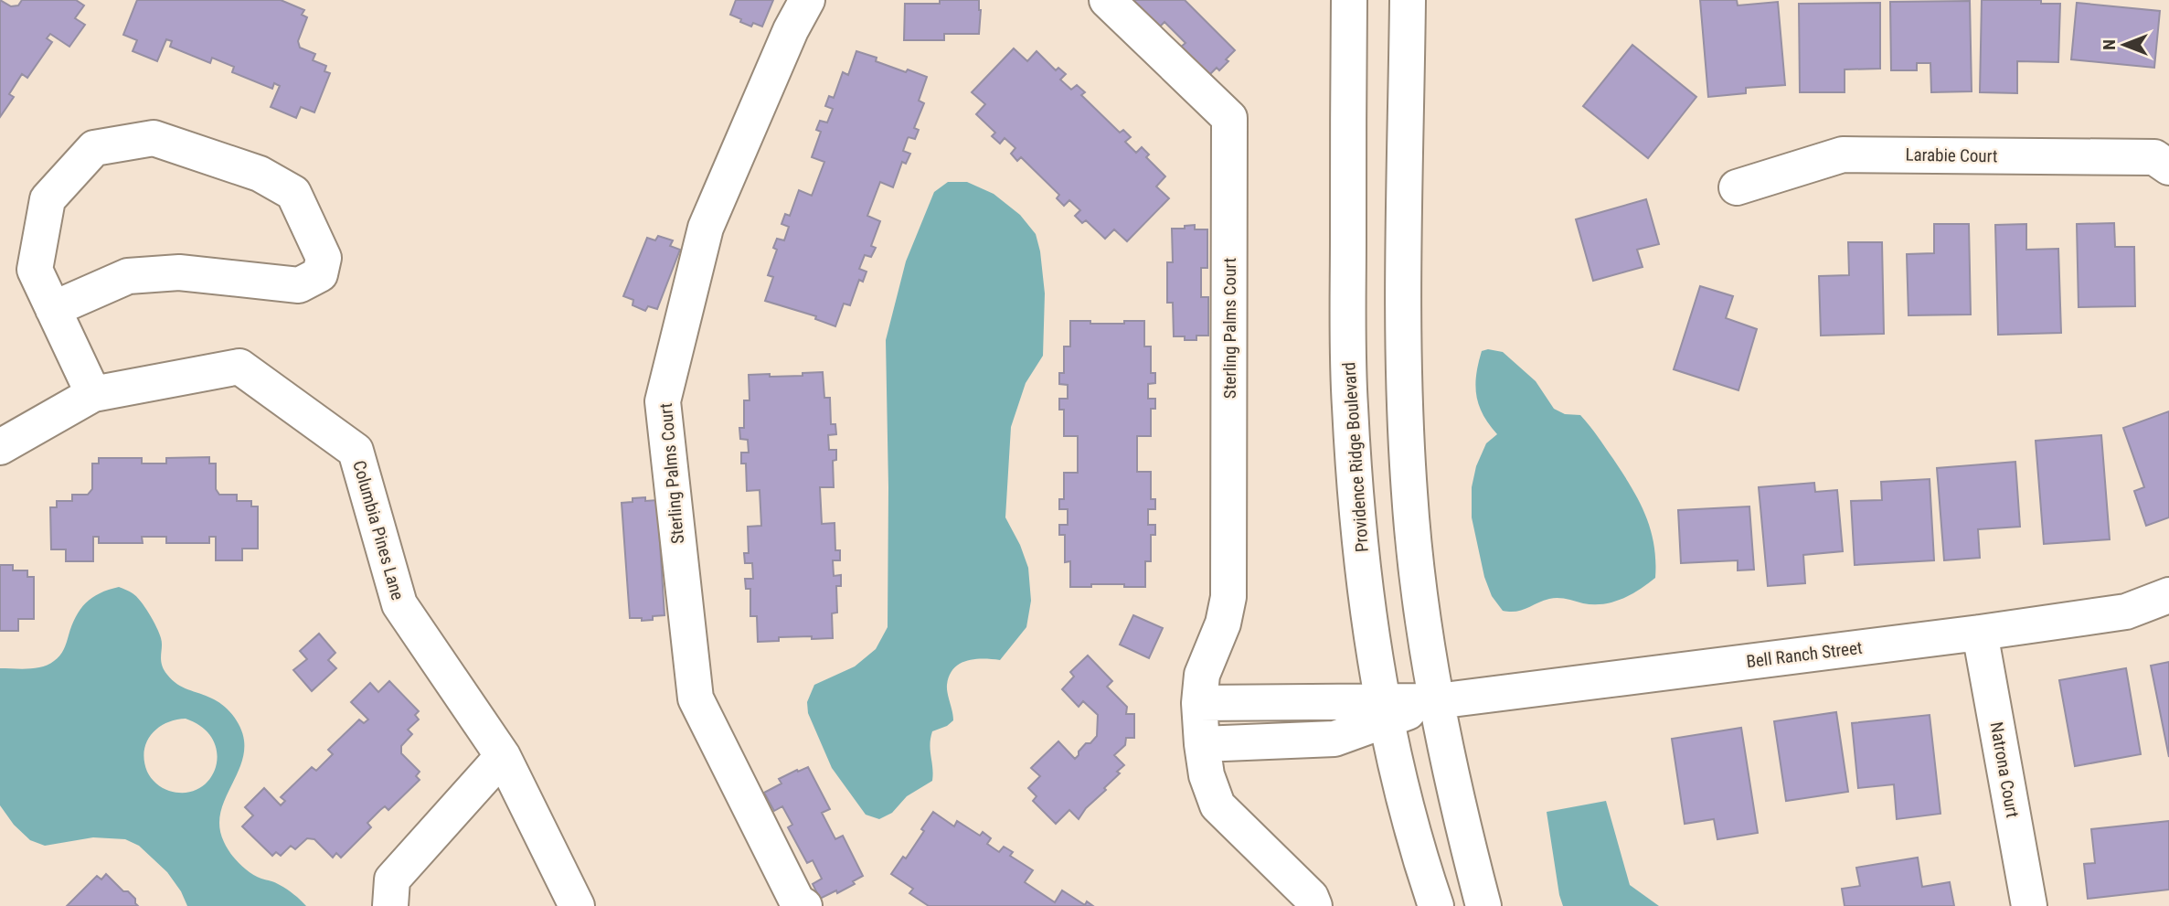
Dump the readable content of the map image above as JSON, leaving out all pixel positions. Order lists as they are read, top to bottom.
{
  "streets": {
    "street": [
      "Larabie Court",
      "Sterling Palms Court",
      "Providence Ridge Boulevard",
      "Columbia Pines Lane",
      "Bell Ranch Street",
      "Natrona Court"
    ]
  },
  "crossings": [
    ["Bell Ranch Street", "Natrona Court"]
  ],
  "north": "left"
}
